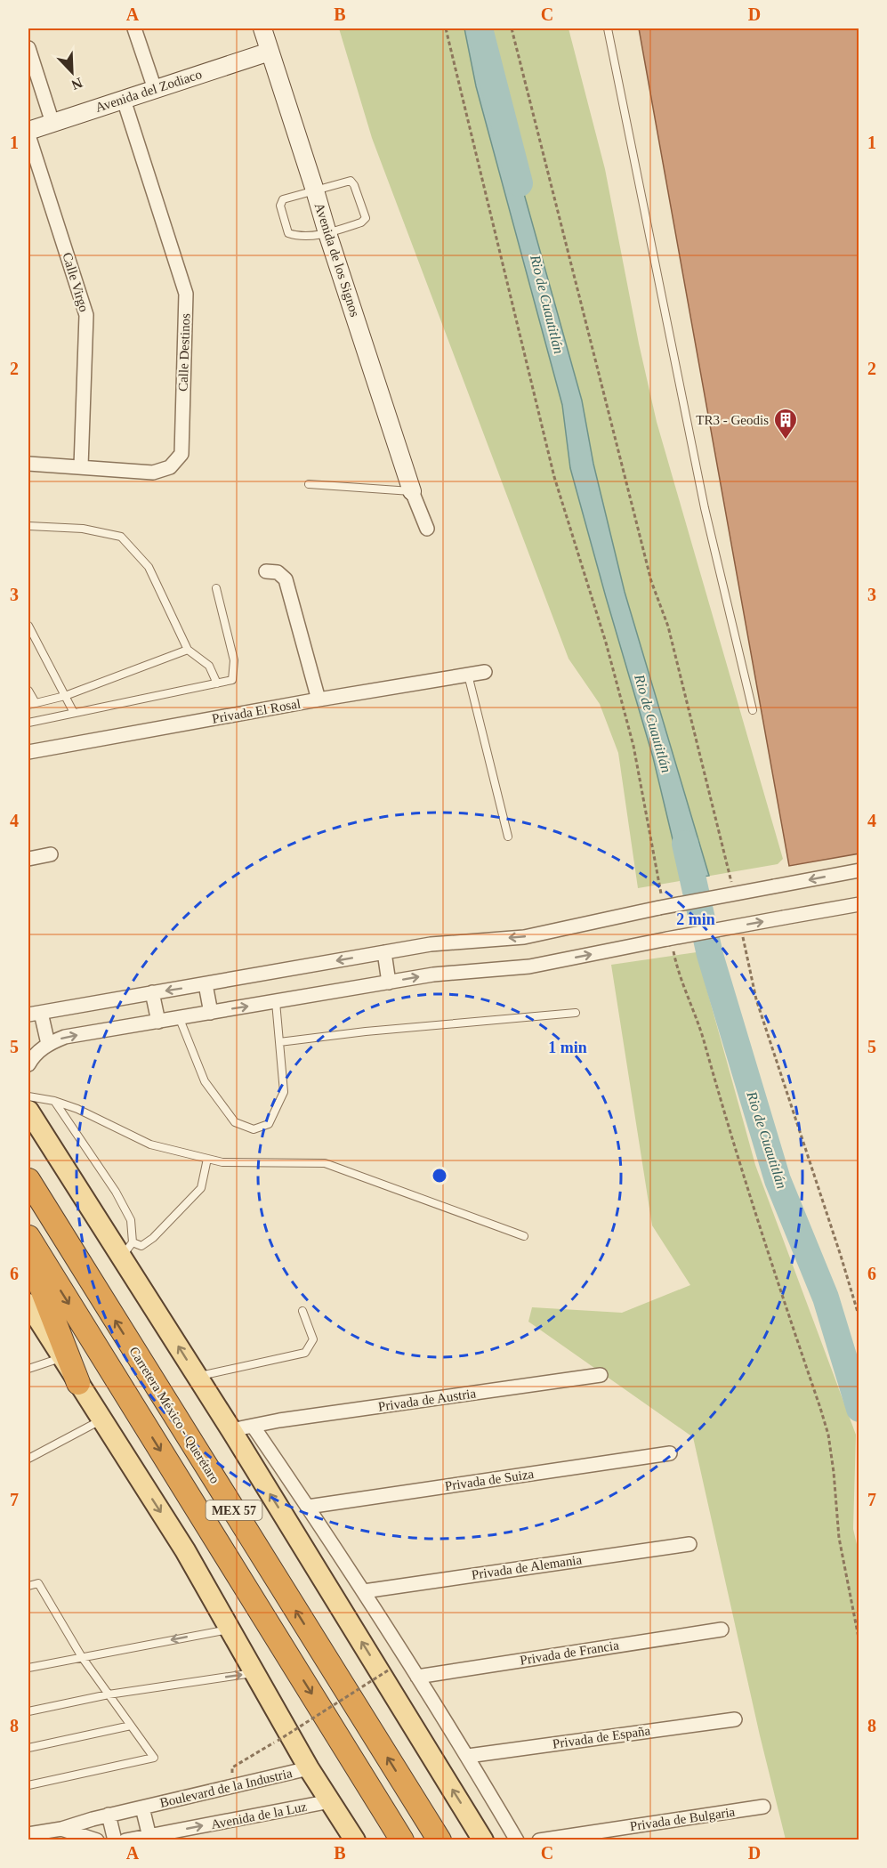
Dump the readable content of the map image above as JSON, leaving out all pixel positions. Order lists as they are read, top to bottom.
{
  "streets": {
    "highway": ["Carretera México - Querétaro", "MEX 57"],
    "street": [
      "Avenida del Zodiaco",
      "Avenida de los Signos",
      "Calle Virgo",
      "Calle Destinos",
      "Privada El Rosal",
      "Privada de Austria",
      "Privada de Suiza",
      "Privada de Alemania",
      "Privada de Francia",
      "Privada de España",
      "Boulevard de la Industria",
      "Avenida de la Luz",
      "Privada de Bulgaria"
    ]
  },
  "crossings": [
    ["Avenida del Zodiaco", "Avenida de los Signos"],
    ["Avenida del Zodiaco", "Calle Destinos"],
    ["Calle Virgo", "Calle Destinos"],
    ["Boulevard de la Industria", "Avenida de la Luz"]
  ],
  "one_way": ["Avenida de la Luz"],
  "water": ["Rio de Cuautitlán"],
  "places": {
    "building": ["TR3 - Geodis"]
  },
  "north": "bottom right",
  "grid": {
    "columns": [
      "A",
      "B",
      "C",
      "D"
    ],
    "rows": [
      "1",
      "2",
      "3",
      "4",
      "5",
      "6",
      "7",
      "8"
    ]
  },
  "rings": ["2 min", "1 min"]
}
